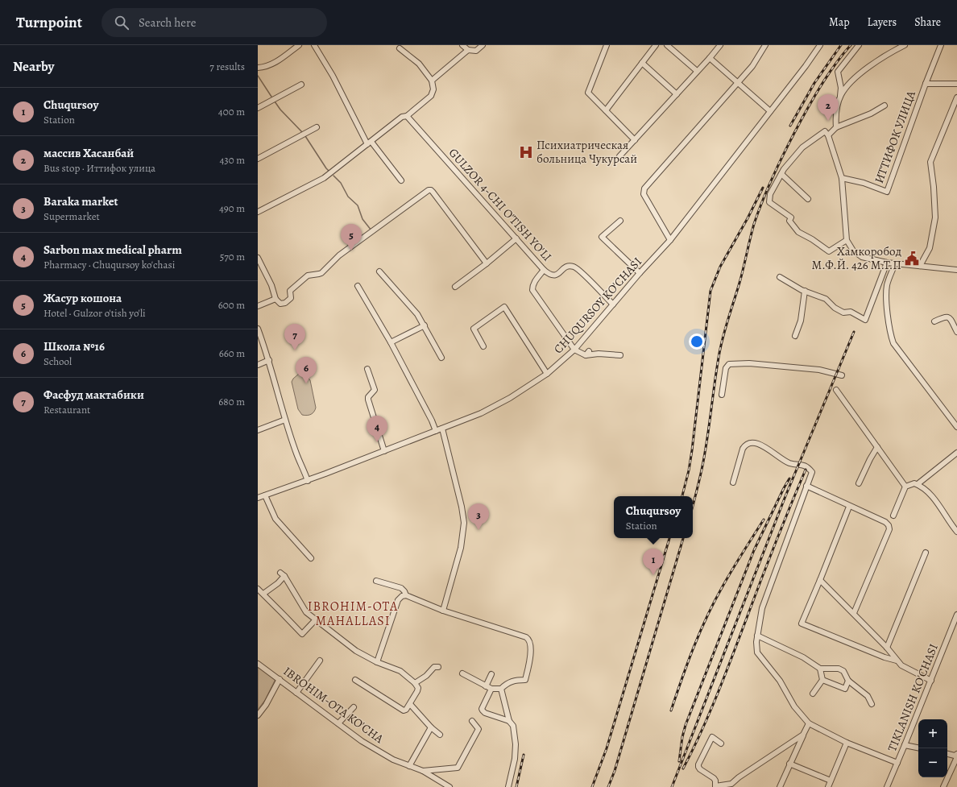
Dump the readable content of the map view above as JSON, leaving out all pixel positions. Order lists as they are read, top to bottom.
{
  "streets": {
    "street": [
      "ИТТИФОК УЛИЦА",
      "GULZOR 4-CHI O'TISH YO'LI",
      "CHUQURSOY KO'CHASI",
      "TIKLANISH KO'CHASI",
      "IBROHIM-OTA KO'CHA"
    ]
  },
  "crossings": [
    ["GULZOR 4-CHI O'TISH YO'LI", "CHUQURSOY KO'CHASI"]
  ],
  "districts": ["IBROHIM-OTA MAHALLASI"],
  "places": {
    "hospital": ["Психиатрическая больница Чукурсай"],
    "public building": ["Хамкоробод М.Ф.Й. 426 М.Т.П"]
  },
  "page": {
    "header": "Turnpoint",
    "search": "Search here",
    "nav": ["Map", "Layers", "Share"],
    "heading": ["Nearby", "7 results"],
    "list": [
      {
        "mark": "1",
        "name": "Chuqursoy",
        "note": "Station",
        "value": "400 m"
      },
      {
        "mark": "2",
        "name": "массив Хасанбай",
        "note": "Bus stop · Иттифок улица",
        "value": "430 m"
      },
      {
        "mark": "3",
        "name": "Baraka market",
        "note": "Supermarket",
        "value": "490 m"
      },
      {
        "mark": "4",
        "name": "Sarbon max medical pharm",
        "note": "Pharmacy · Chuqursoy ko'chasi",
        "value": "570 m"
      },
      {
        "mark": "5",
        "name": "Жасур кошона",
        "note": "Hotel · Gulzor o'tish yo'li",
        "value": "600 m"
      },
      {
        "mark": "6",
        "name": "Школа №16",
        "note": "School",
        "value": "660 m"
      },
      {
        "mark": "7",
        "name": "Фасфуд мактабики",
        "note": "Restaurant",
        "value": "680 m"
      }
    ],
    "pins": [
      "2",
      "5",
      "7",
      "6",
      "4",
      "3",
      "1"
    ],
    "popup": ["Chuqursoy", "Station"],
    "map_buttons": ["+", "−"]
  }
}
